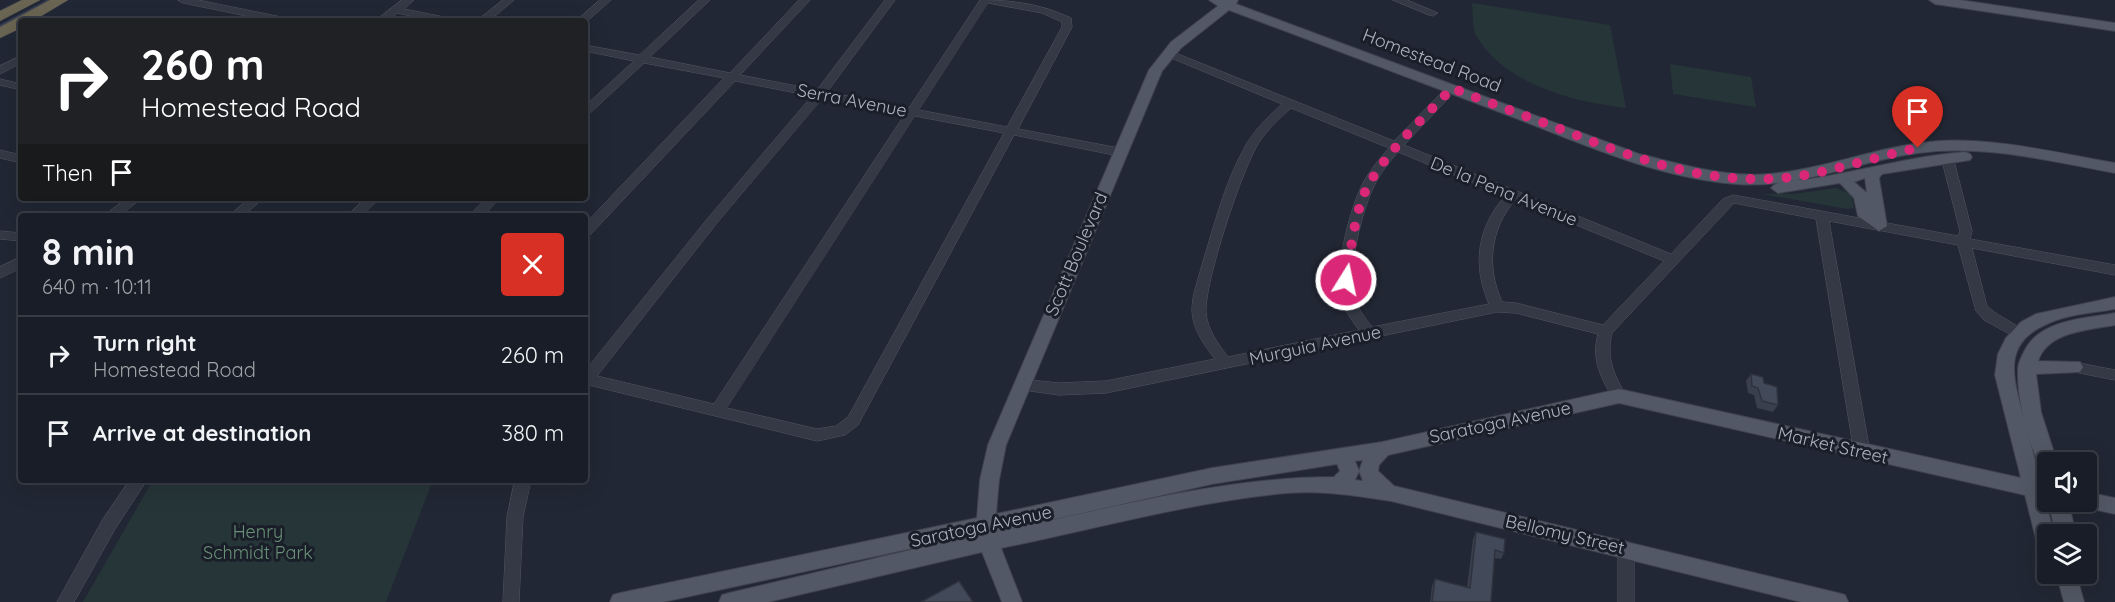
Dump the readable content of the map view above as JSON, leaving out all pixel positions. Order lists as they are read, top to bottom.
{
  "streets": {
    "main road": [
      "Homestead Road",
      "Scott Boulevard",
      "Saratoga Avenue",
      "Market Street",
      "Bellomy Street"
    ],
    "street": ["Serra Avenue", "De la Pena Avenue", "Murguia Avenue"]
  },
  "crossings": [
    ["Homestead Road", "Scott Boulevard"],
    ["Serra Avenue", "Scott Boulevard"],
    ["De la Pena Avenue", "Scott Boulevard"],
    ["Scott Boulevard", "Murguia Avenue"],
    ["Scott Boulevard", "Saratoga Avenue"],
    ["Saratoga Avenue", "Market Street"],
    ["Saratoga Avenue", "Bellomy Street"]
  ],
  "parks": ["Henry Schmidt Park"],
  "page": {
    "turn": ["260 m", "Homestead Road"],
    "then": "Then",
    "heading": ["8 min", "640 m · 10:11"],
    "list": [
      {
        "name": "Turn right",
        "note": "Homestead Road",
        "value": "260 m"
      },
      {
        "name": "Arrive at destination",
        "value": "380 m"
      }
    ]
  }
}
